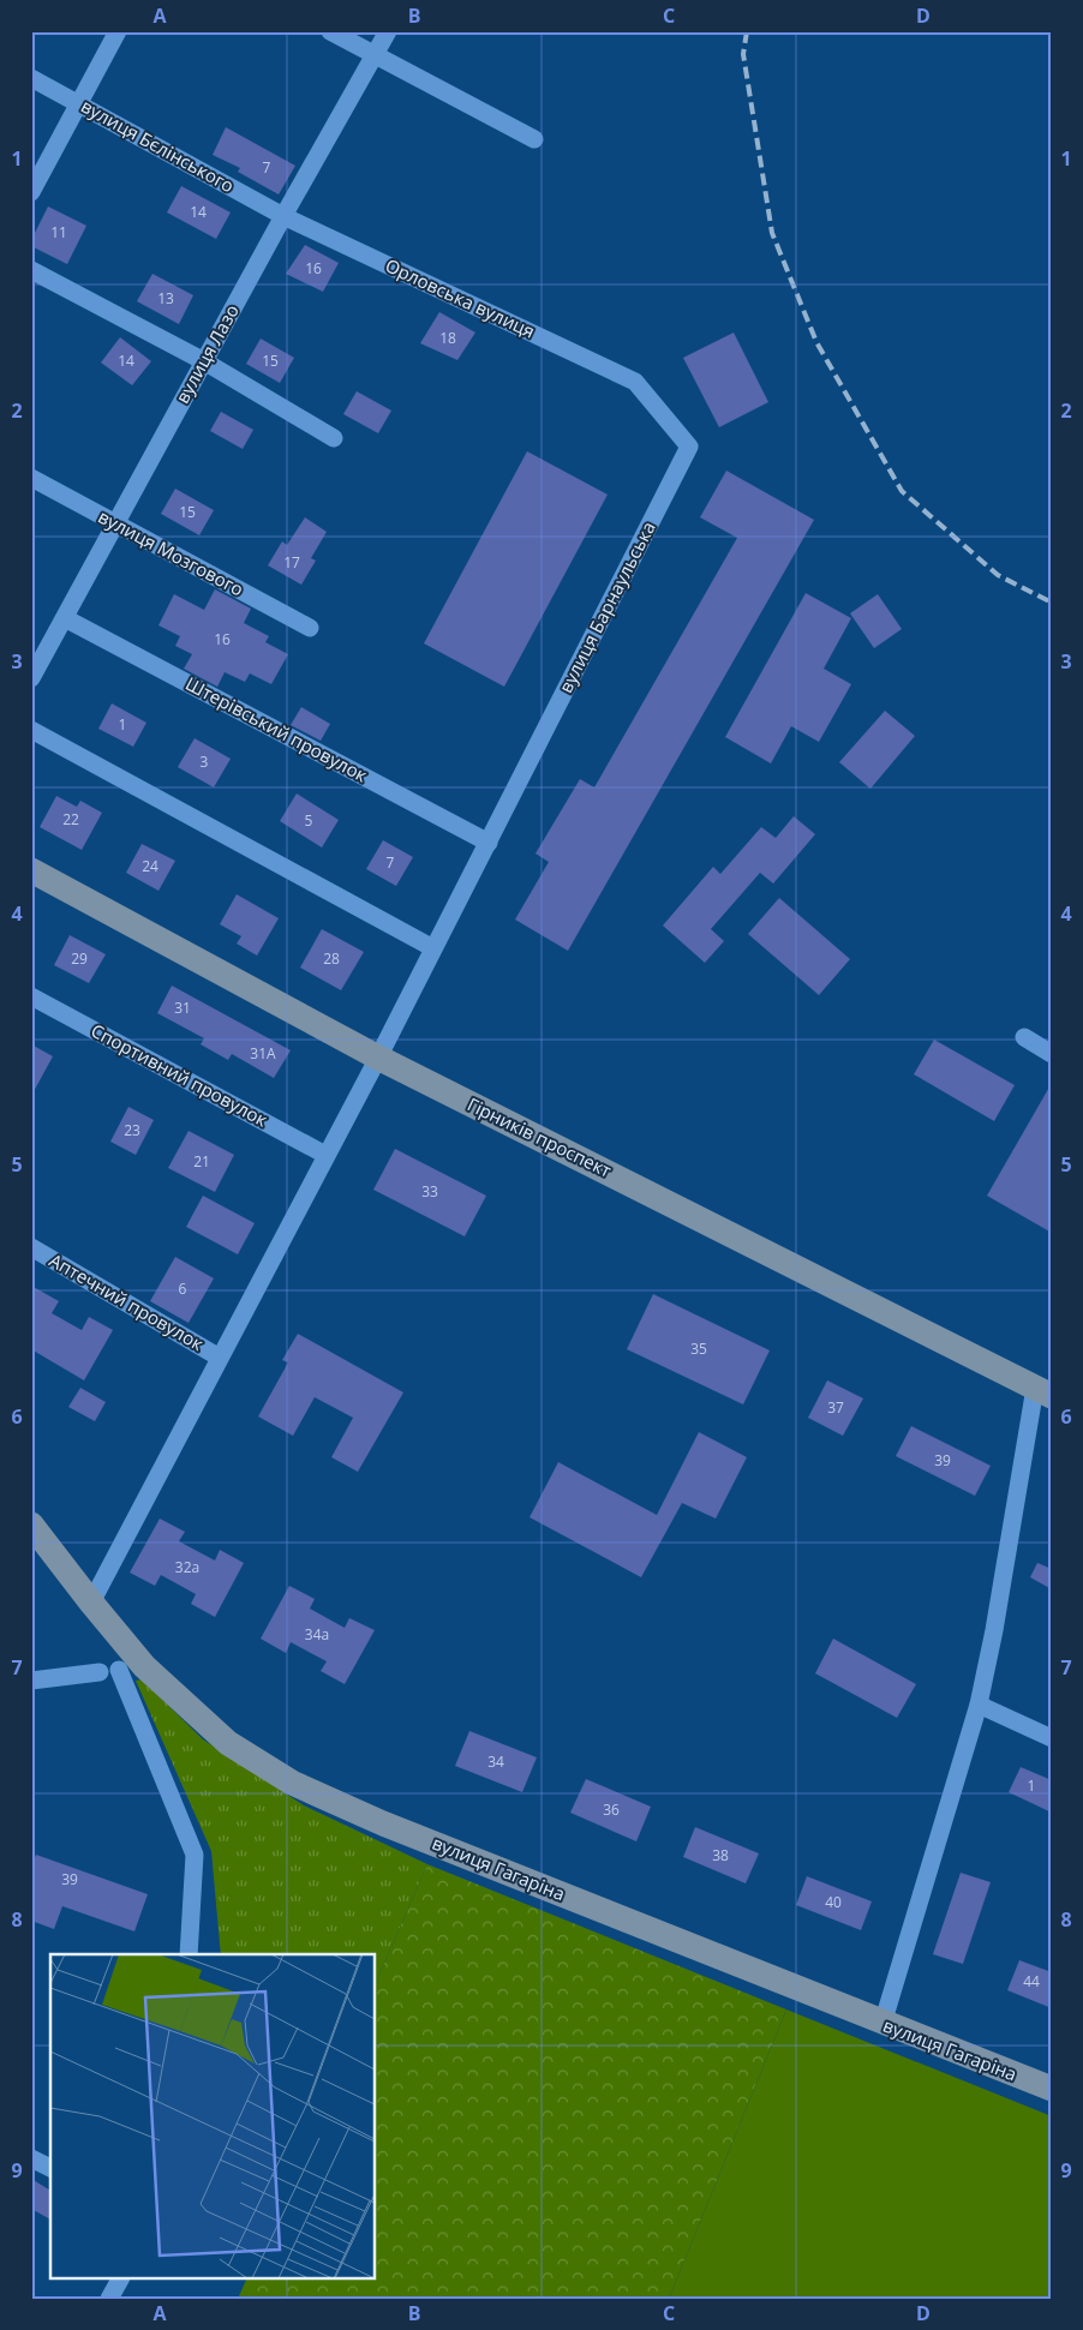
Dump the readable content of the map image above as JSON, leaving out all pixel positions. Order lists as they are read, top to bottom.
{
  "streets": {
    "main road": ["Гірників проспект", "вулиця Гагаріна"],
    "street": [
      "вулиця Бєлінського",
      "Орловська вулиця",
      "вулиця Лазо",
      "вулиця Мозгового",
      "вулиця Барнаульська",
      "Штерівський провулок",
      "Спортивний провулок",
      "Аптечний провулок"
    ]
  },
  "crossings": [
    ["вулиця Бєлінського", "Орловська вулиця"],
    ["вулиця Бєлінського", "вулиця Лазо"],
    ["Орловська вулиця", "вулиця Лазо"],
    ["Орловська вулиця", "вулиця Барнаульська"],
    ["вулиця Лазо", "вулиця Мозгового"],
    ["вулиця Лазо", "Штерівський провулок"],
    ["вулиця Барнаульська", "Штерівський провулок"]
  ],
  "house_numbers": [
    "7",
    "14",
    "11",
    "16",
    "13",
    "18",
    "14",
    "15",
    "15",
    "17",
    "16",
    "1",
    "3",
    "22",
    "5",
    "7",
    "24",
    "29",
    "28",
    "31",
    "31А",
    "23",
    "21",
    "33",
    "6",
    "35",
    "37",
    "39",
    "32а",
    "34а",
    "34",
    "1",
    "36",
    "38",
    "39",
    "40",
    "44"
  ],
  "grid": {
    "columns": [
      "A",
      "B",
      "C",
      "D"
    ],
    "rows": [
      "1",
      "2",
      "3",
      "4",
      "5",
      "6",
      "7",
      "8",
      "9"
    ]
  }
}
